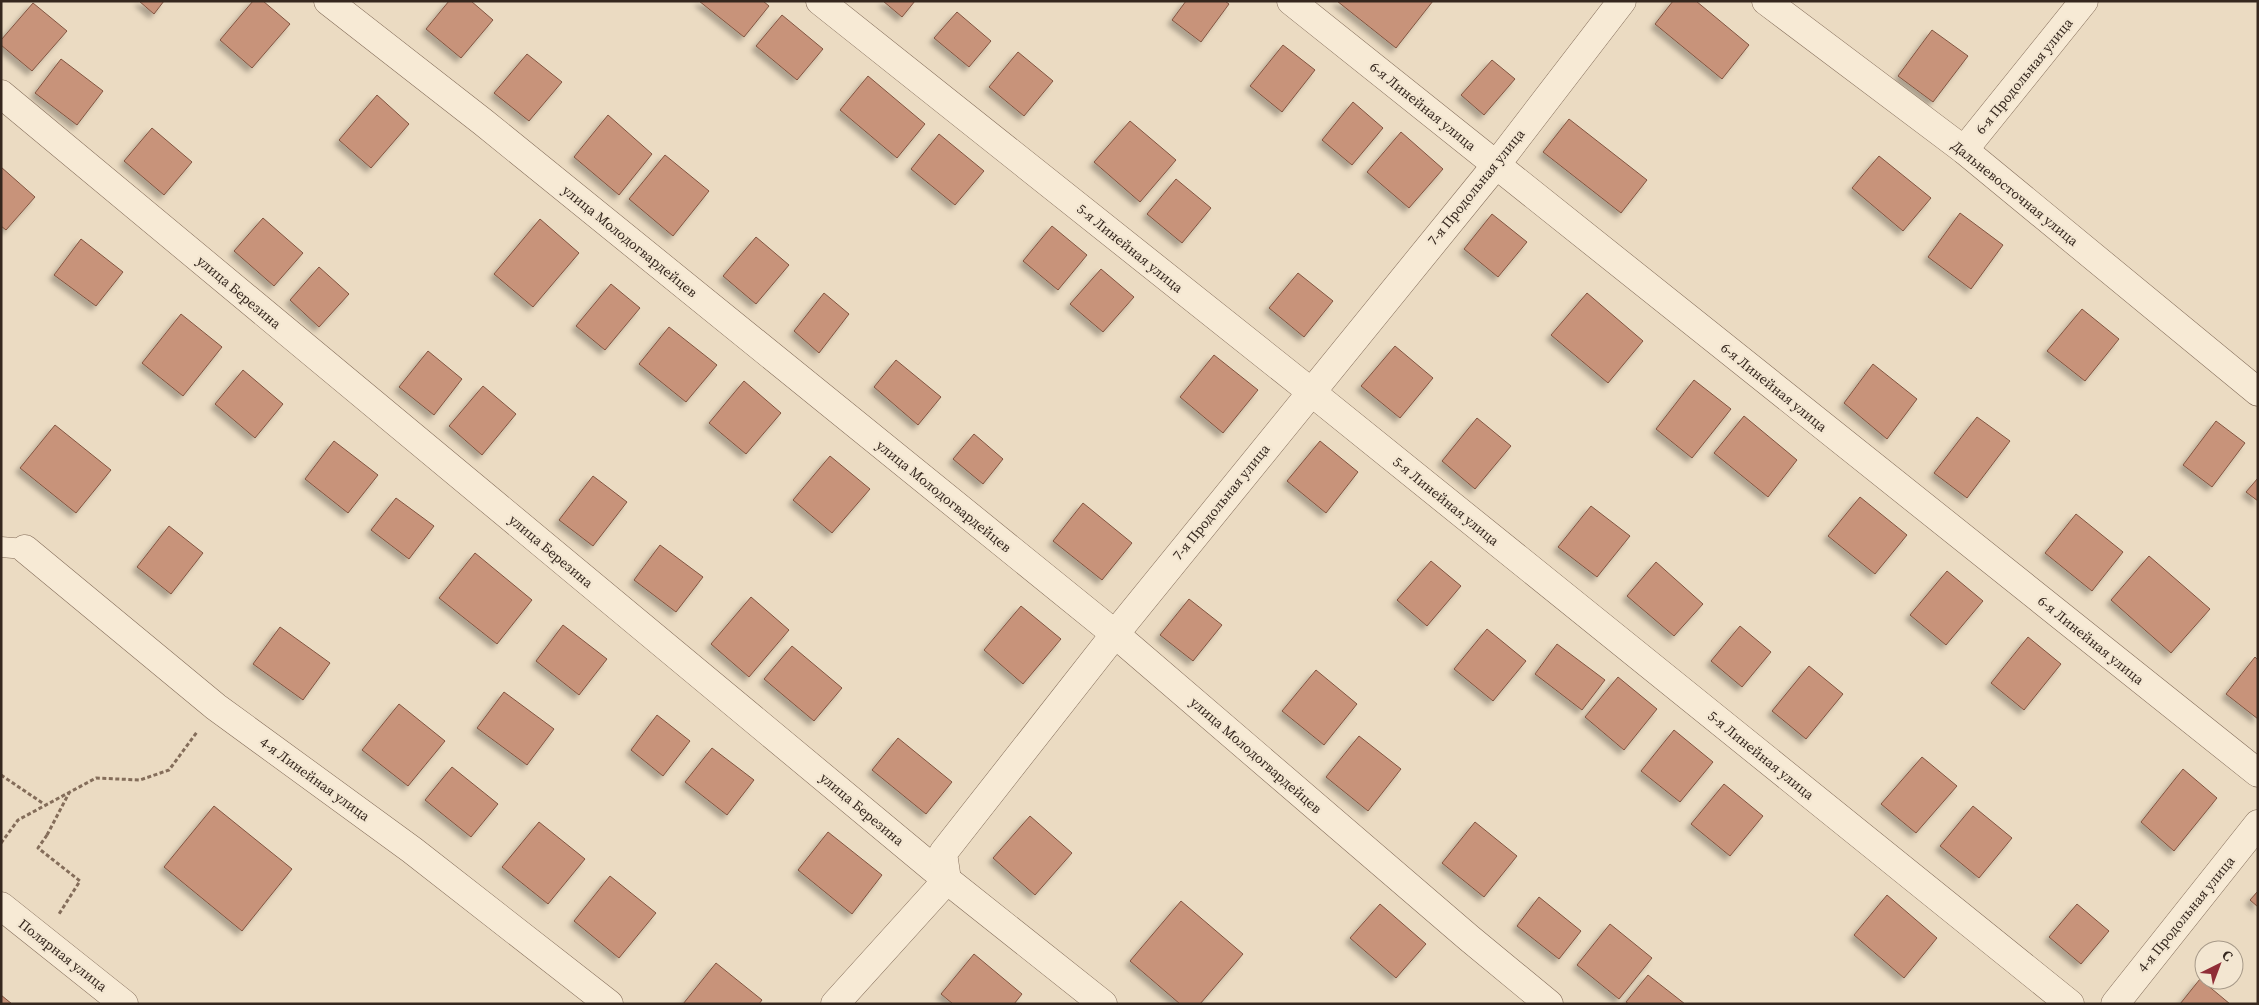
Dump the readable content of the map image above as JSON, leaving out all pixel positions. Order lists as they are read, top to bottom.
{
  "streets": {
    "street": [
      "6-я Продольная улица",
      "6-я Линейная улица",
      "7-я Продольная улица",
      "Дальневосточная улица",
      "улица Молодогвардейцев",
      "5-я Линейная улица",
      "улица Березина",
      "4-я Линейная улица",
      "4-я Продольная улица",
      "Полярная улица"
    ]
  },
  "crossings": [
    ["6-я Продольная улица", "Дальневосточная улица"],
    ["6-я Линейная улица", "7-я Продольная улица"],
    ["7-я Продольная улица", "улица Молодогвардейцев"],
    ["7-я Продольная улица", "5-я Линейная улица"],
    ["7-я Продольная улица", "улица Березина"]
  ],
  "north": "top right"
}
